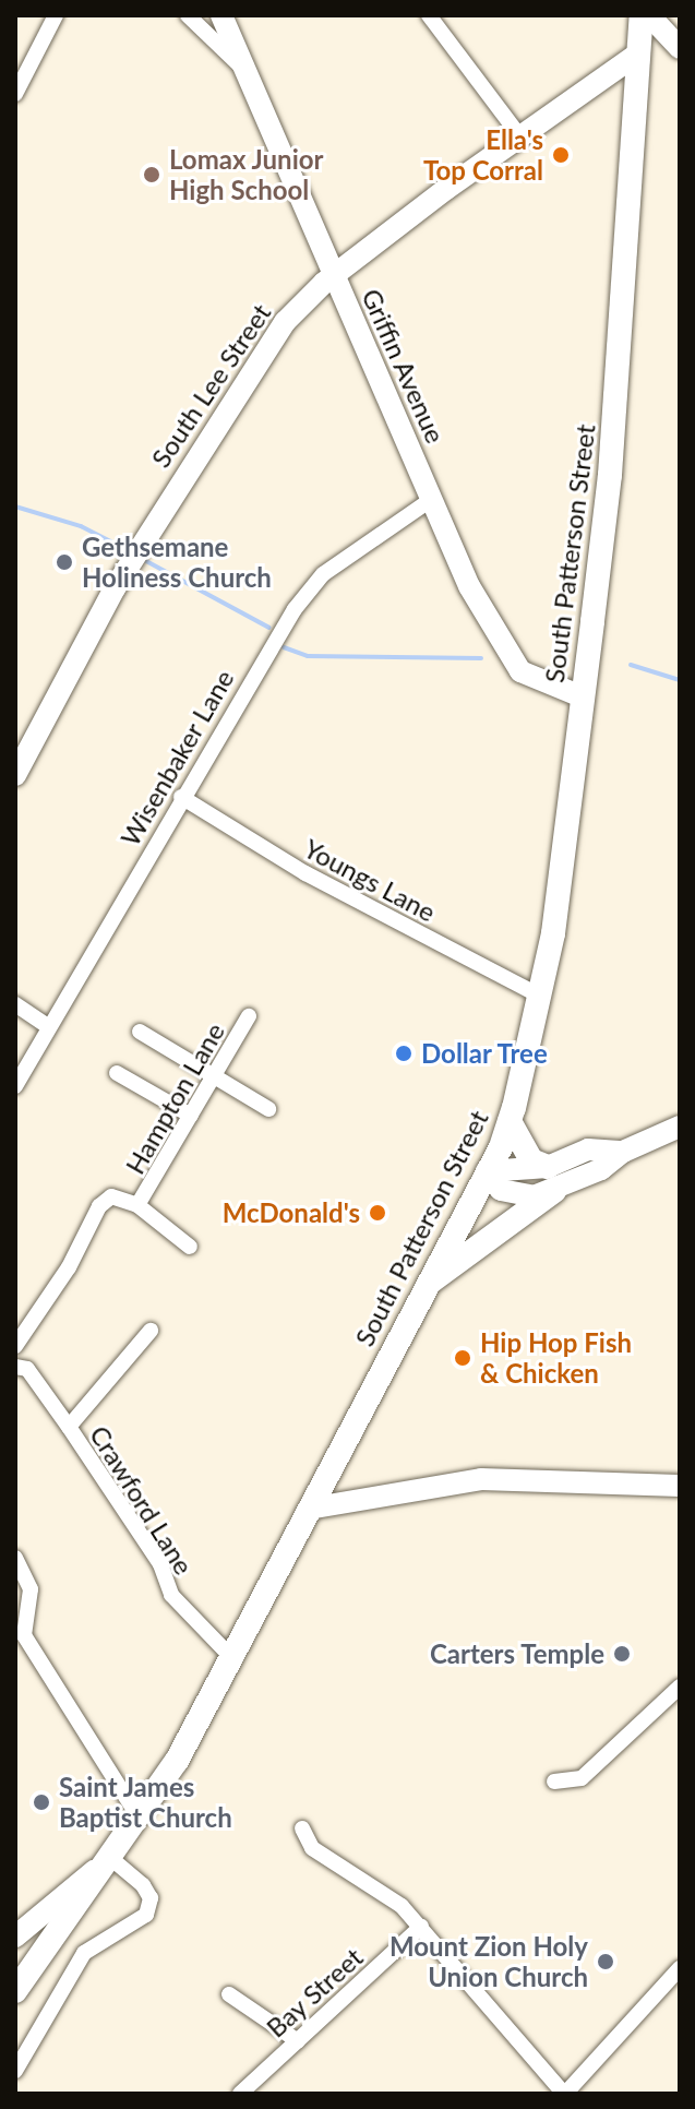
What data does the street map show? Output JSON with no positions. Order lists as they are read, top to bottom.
{
  "streets": {
    "main road": ["South Patterson Street"],
    "street": [
      "Griffin Avenue",
      "South Lee Street",
      "Wisenbaker Lane",
      "Youngs Lane",
      "Hampton Lane",
      "Crawford Lane",
      "Bay Street"
    ]
  },
  "crossings": [
    ["Griffin Avenue", "South Lee Street"],
    ["Griffin Avenue", "South Patterson Street"],
    ["Griffin Avenue", "Wisenbaker Lane"],
    ["South Lee Street", "South Patterson Street"],
    ["South Patterson Street", "Youngs Lane"],
    ["South Patterson Street", "Crawford Lane"],
    ["Wisenbaker Lane", "Youngs Lane"]
  ],
  "places": [
    "Ella's Top Corral",
    "Lomax Junior High School",
    "Gethsemane Holiness Church",
    "Dollar Tree",
    "McDonald's",
    "Hip Hop Fish & Chicken",
    "Carters Temple",
    "Saint James Baptist Church",
    "Mount Zion Holy Union Church"
  ]
}
